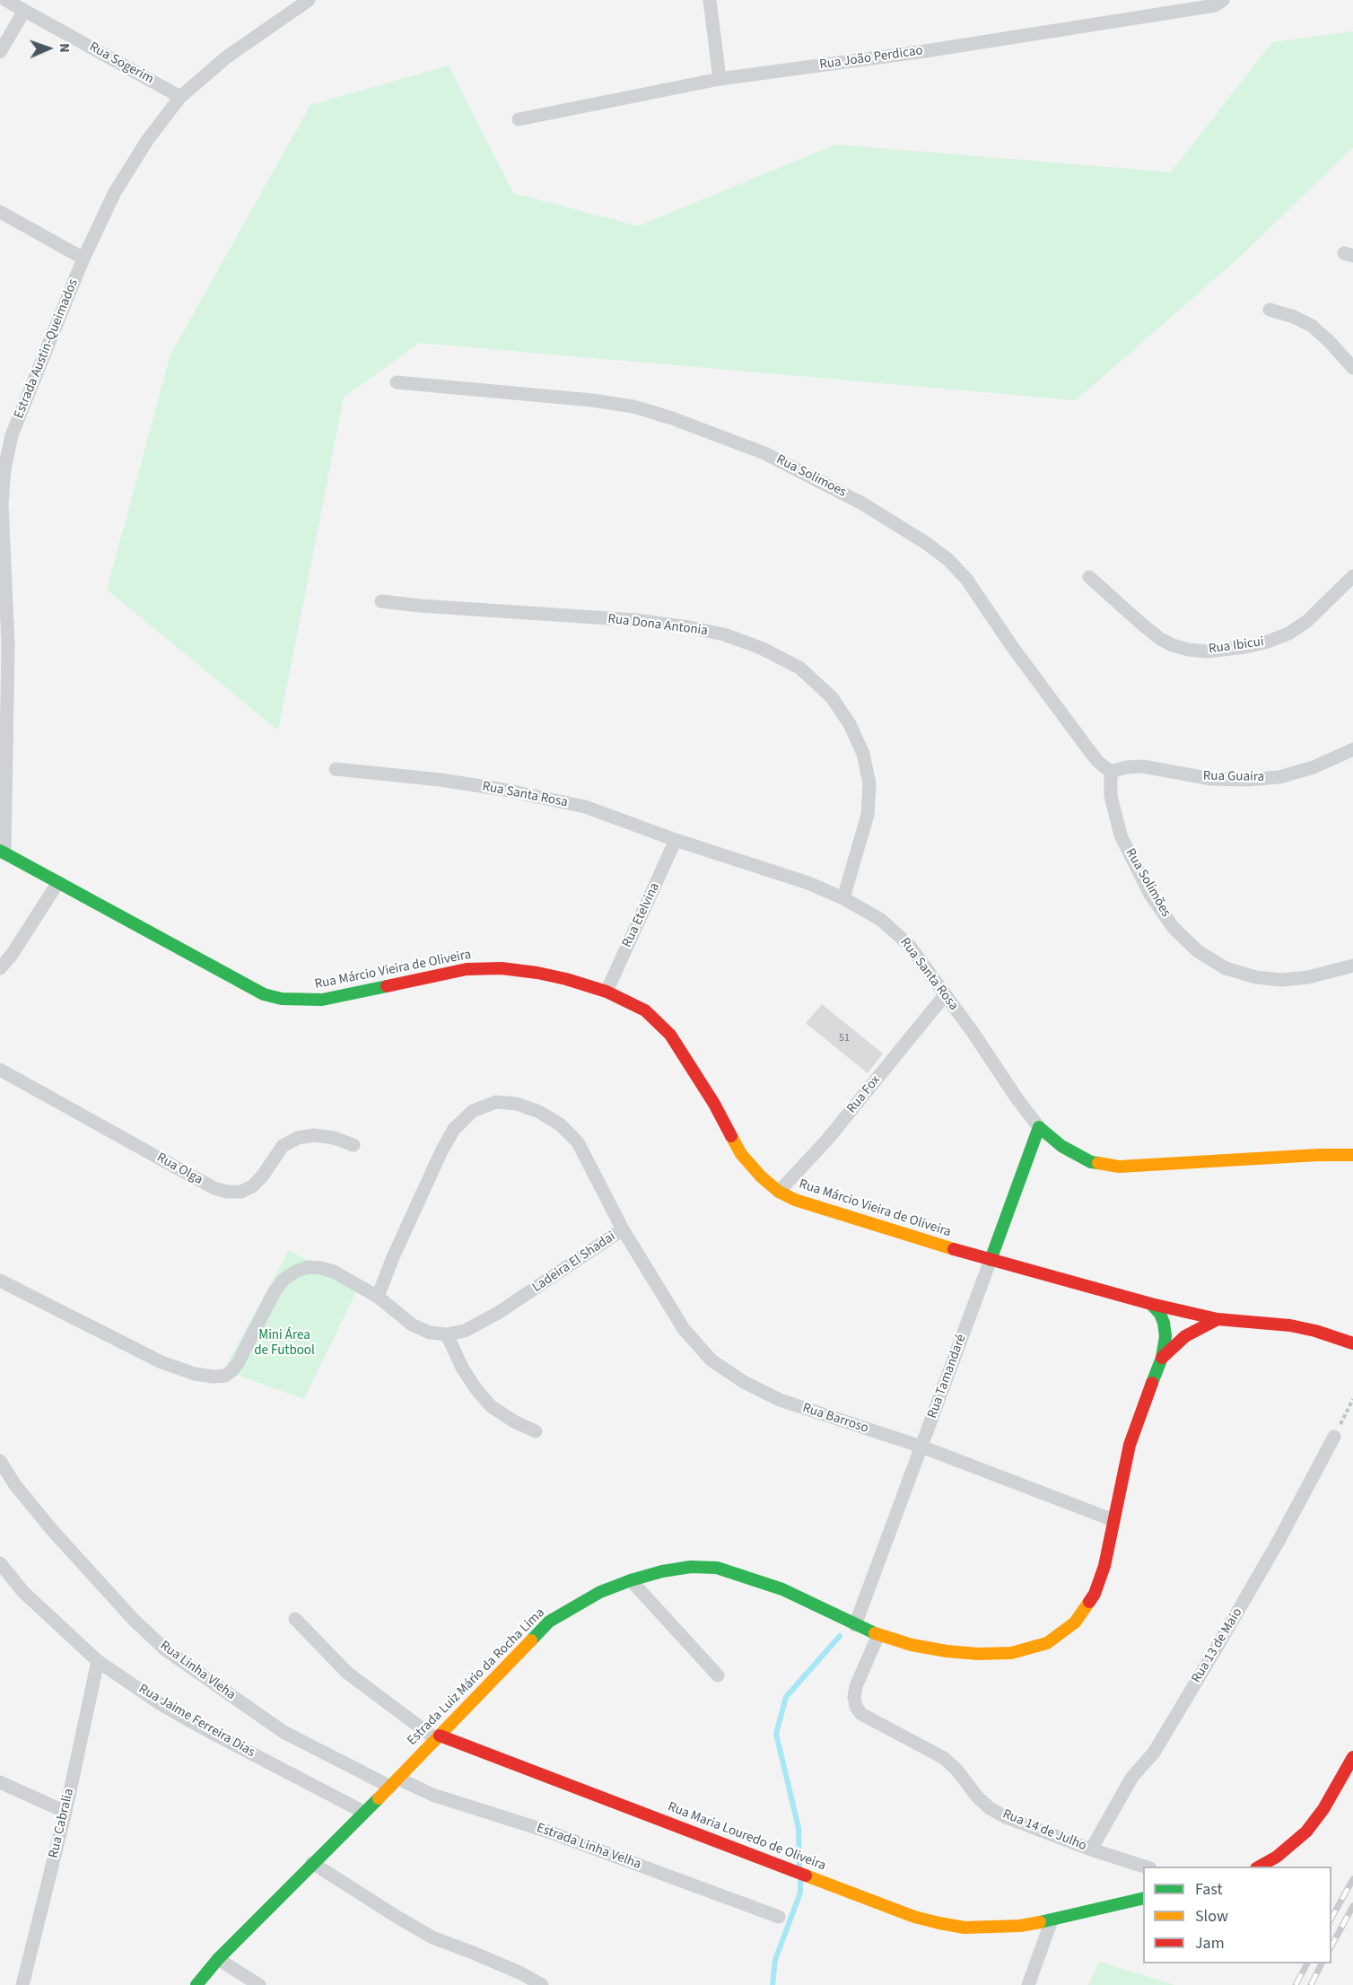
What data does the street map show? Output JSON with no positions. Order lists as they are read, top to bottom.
{
  "streets": {
    "main road": [
      "Rua Santa Rosa",
      "Rua Márcio Vieira de Oliveira",
      "Rua Tamandaré",
      "Estrada Luiz Mário da Rocha Lima",
      "Rua Maria Louredo de Oliveira"
    ],
    "street": [
      "Rua João Perdicao",
      "Rua Sogerim",
      "Estrada Austin-Queimados",
      "Rua Solimoes",
      "Rua Dona Antonia",
      "Rua Ibicui",
      "Rua Guaira",
      "Rua Solimões",
      "Rua Etelvina",
      "Rua Fox",
      "Rua Olga",
      "Ladeira El Shadai",
      "Rua Barroso",
      "Rua 13 de Maio",
      "Rua Linha Vleha",
      "Rua Jaime Ferreira Dias",
      "Rua Cabralia",
      "Rua 14 de Julho",
      "Estrada Linha Velha"
    ]
  },
  "crossings": [
    ["Rua Sogerim", "Estrada Austin-Queimados"],
    ["Estrada Austin-Queimados", "Rua Márcio Vieira de Oliveira"],
    ["Rua Solimoes", "Rua Guaira"],
    ["Rua Solimoes", "Rua Solimões"],
    ["Rua Dona Antonia", "Rua Santa Rosa"],
    ["Rua Guaira", "Rua Solimões"],
    ["Rua Santa Rosa", "Rua Etelvina"],
    ["Rua Santa Rosa", "Rua Fox"],
    ["Rua Santa Rosa", "Rua Tamandaré"],
    ["Rua Etelvina", "Rua Márcio Vieira de Oliveira"],
    ["Rua Márcio Vieira de Oliveira", "Rua Fox"],
    ["Rua Márcio Vieira de Oliveira", "Rua Tamandaré"],
    ["Rua Márcio Vieira de Oliveira", "Estrada Luiz Mário da Rocha Lima"],
    ["Ladeira El Shadai", "Rua Barroso"],
    ["Rua Tamandaré", "Rua Barroso"],
    ["Rua Tamandaré", "Estrada Luiz Mário da Rocha Lima"],
    ["Rua Barroso", "Estrada Luiz Mário da Rocha Lima"],
    ["Rua 13 de Maio", "Rua 14 de Julho"],
    ["Rua Linha Vleha", "Estrada Luiz Mário da Rocha Lima"],
    ["Rua Linha Vleha", "Estrada Linha Velha"],
    ["Estrada Luiz Mário da Rocha Lima", "Rua Jaime Ferreira Dias"],
    ["Estrada Luiz Mário da Rocha Lima", "Rua 14 de Julho"],
    ["Estrada Luiz Mário da Rocha Lima", "Rua Maria Louredo de Oliveira"],
    ["Estrada Luiz Mário da Rocha Lima", "Estrada Linha Velha"],
    ["Rua Jaime Ferreira Dias", "Rua Cabralia"]
  ],
  "parks": ["Mini Área de Futbool"],
  "house_numbers": ["51"],
  "legend": ["Fast", "Slow", "Jam"],
  "north": "right"
}
